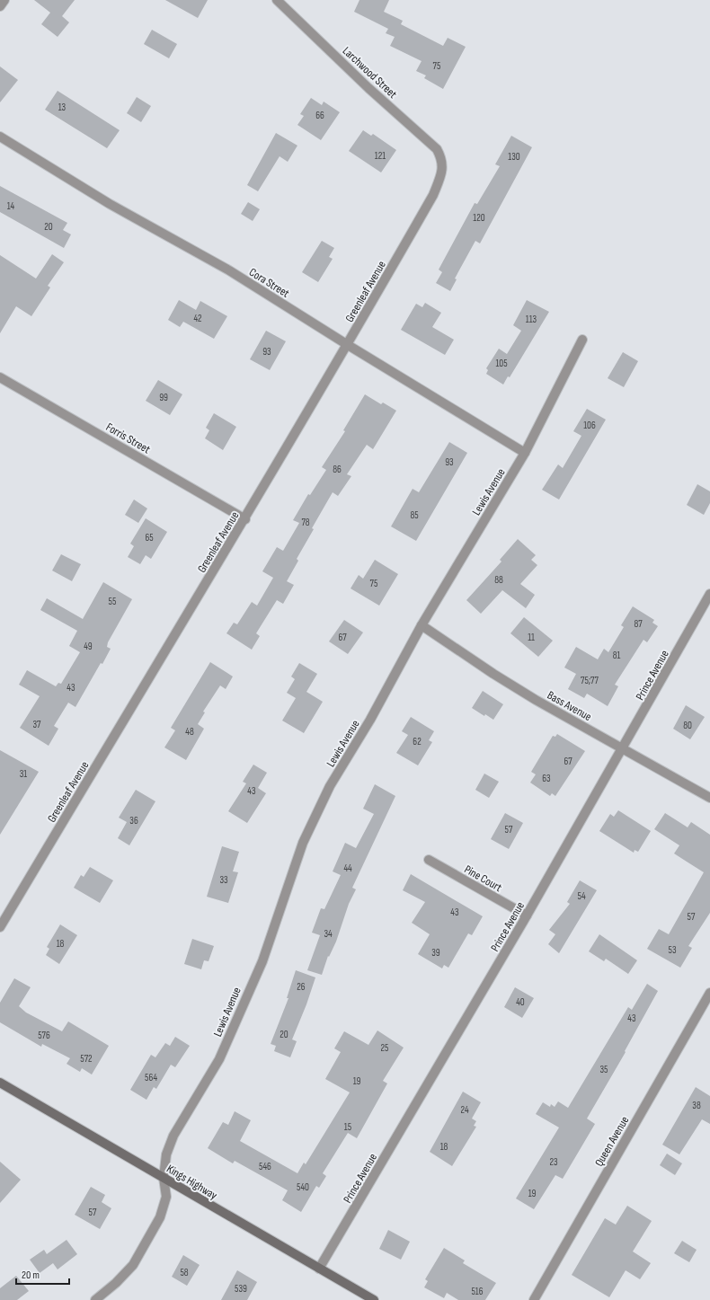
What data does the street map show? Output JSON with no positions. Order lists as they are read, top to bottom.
{
  "streets": {
    "main road": ["Kings Highway"],
    "street": [
      "Larchwood Street",
      "Cora Street",
      "Greenleaf Avenue",
      "Forris Street",
      "Lewis Avenue",
      "Prince Avenue",
      "Bass Avenue",
      "Pine Court",
      "Queen Avenue"
    ]
  },
  "crossings": [
    ["Larchwood Street", "Greenleaf Avenue"],
    ["Cora Street", "Greenleaf Avenue"],
    ["Cora Street", "Lewis Avenue"],
    ["Greenleaf Avenue", "Forris Street"],
    ["Lewis Avenue", "Bass Avenue"],
    ["Lewis Avenue", "Kings Highway"],
    ["Prince Avenue", "Bass Avenue"],
    ["Prince Avenue", "Pine Court"],
    ["Prince Avenue", "Kings Highway"]
  ],
  "house_numbers": [
    "75",
    "13",
    "66",
    "121",
    "130",
    "14",
    "120",
    "20",
    "42",
    "113",
    "93",
    "105",
    "99",
    "106",
    "93",
    "86",
    "85",
    "78",
    "65",
    "88",
    "75",
    "55",
    "87",
    "67",
    "11",
    "49",
    "81",
    "75;77",
    "43",
    "37",
    "80",
    "48",
    "62",
    "67",
    "31",
    "63",
    "43",
    "36",
    "57",
    "44",
    "33",
    "54",
    "43",
    "57",
    "34",
    "18",
    "53",
    "39",
    "26",
    "40",
    "43",
    "20",
    "576",
    "25",
    "572",
    "35",
    "564",
    "19",
    "38",
    "24",
    "15",
    "18",
    "23",
    "546",
    "540",
    "19",
    "57",
    "58",
    "539",
    "516"
  ],
  "scale_bar": "20 m"
}
